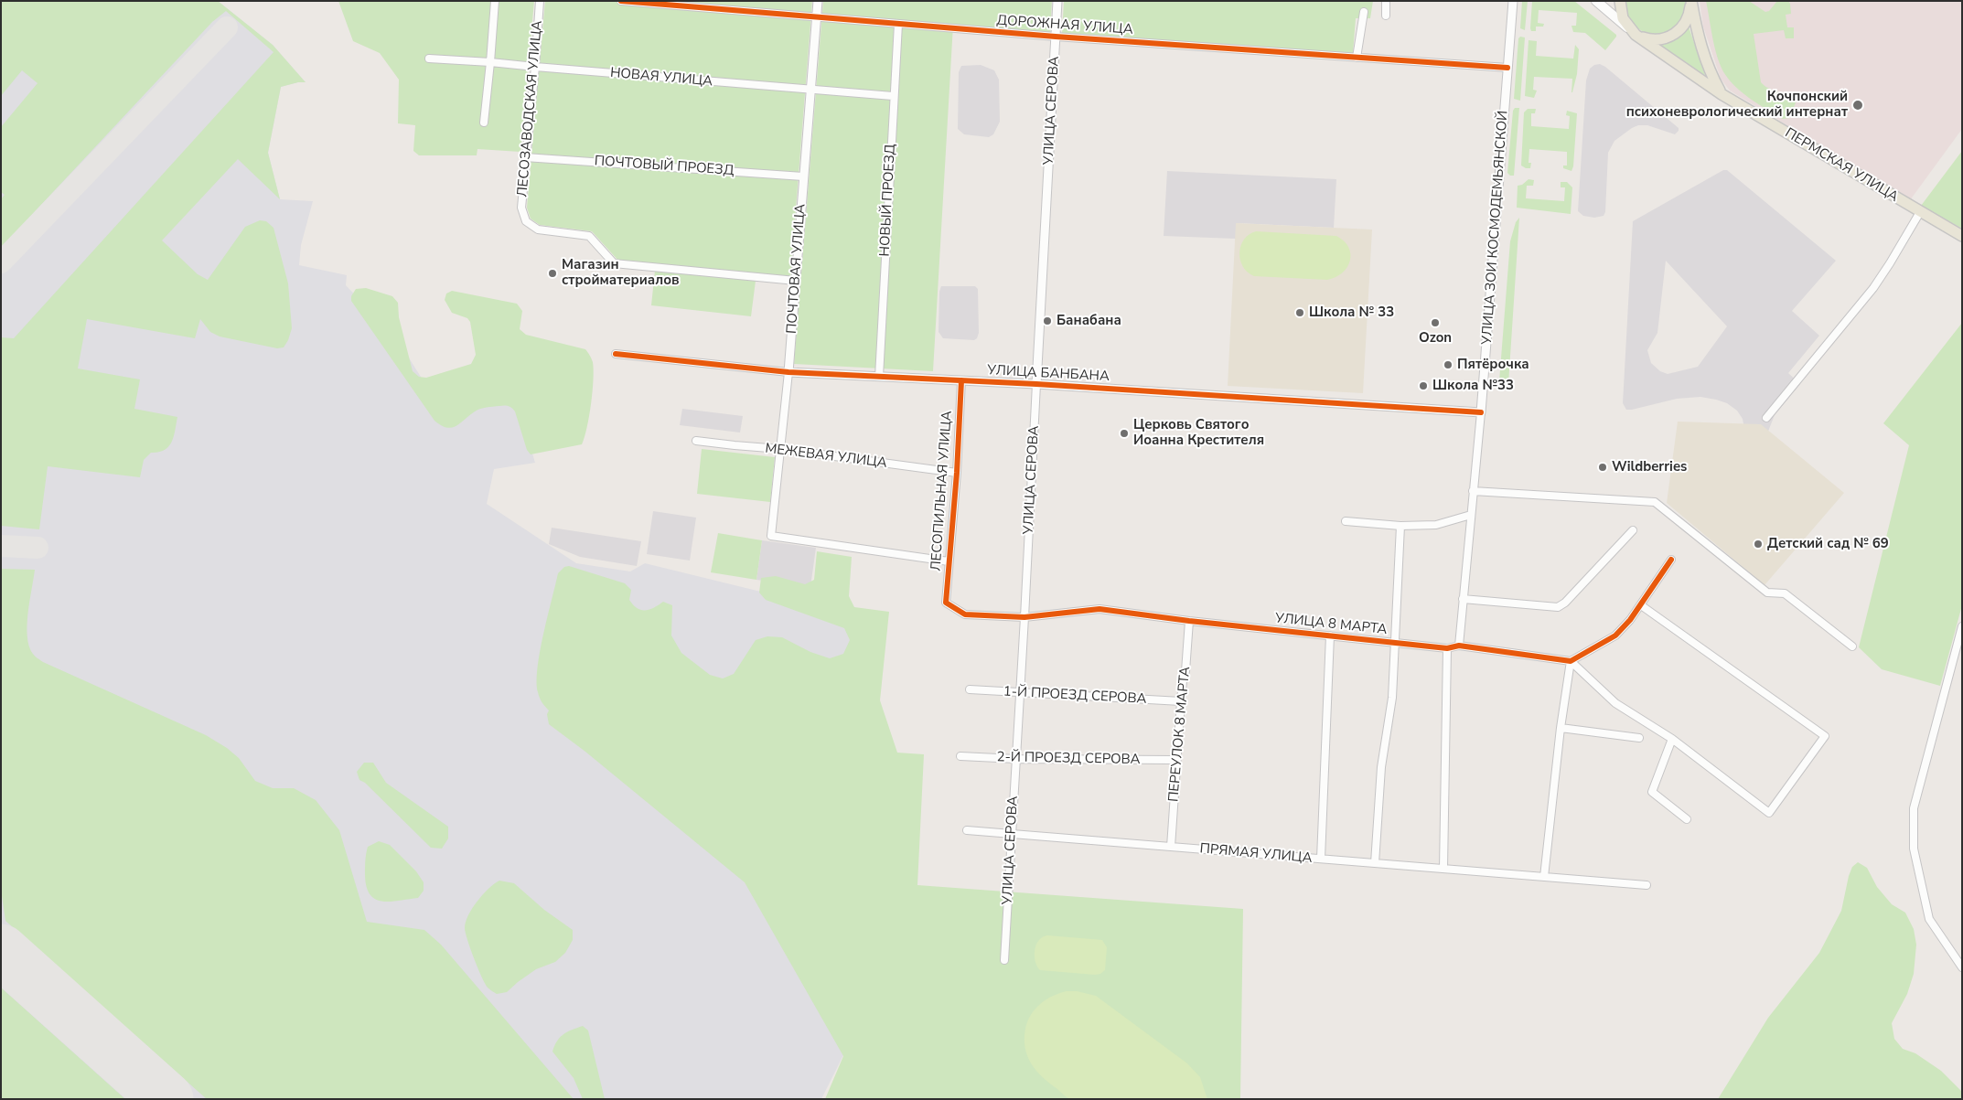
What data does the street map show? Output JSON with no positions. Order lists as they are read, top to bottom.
{
  "streets": {
    "main road": ["ПЕРМСКАЯ УЛИЦА"],
    "street": [
      "ДОРОЖНАЯ УЛИЦА",
      "НОВАЯ УЛИЦА",
      "ЛЕСОЗАВОДСКАЯ УЛИЦА",
      "УЛИЦА СЕРОВА",
      "ПОЧТОВЫЙ ПРОЕЗД",
      "НОВЫЙ ПРОЕЗД",
      "УЛИЦА ЗОИ КОСМОДЕМЬЯНСКОЙ",
      "ПОЧТОВАЯ УЛИЦА",
      "УЛИЦА БАНБАНА",
      "МЕЖЕВАЯ УЛИЦА",
      "ЛЕСОПИЛЬНАЯ УЛИЦА",
      "УЛИЦА 8 МАРТА",
      "1-Й ПРОЕЗД СЕРОВА",
      "ПЕРЕУЛОК 8 МАРТА",
      "2-Й ПРОЕЗД СЕРОВА",
      "ПРЯМАЯ УЛИЦА"
    ]
  },
  "crossings": [
    ["ДОРОЖНАЯ УЛИЦА", "УЛИЦА СЕРОВА"],
    ["ДОРОЖНАЯ УЛИЦА", "НОВЫЙ ПРОЕЗД"],
    ["ДОРОЖНАЯ УЛИЦА", "УЛИЦА ЗОИ КОСМОДЕМЬЯНСКОЙ"],
    ["ДОРОЖНАЯ УЛИЦА", "ПОЧТОВАЯ УЛИЦА"],
    ["НОВАЯ УЛИЦА", "ЛЕСОЗАВОДСКАЯ УЛИЦА"],
    ["НОВАЯ УЛИЦА", "НОВЫЙ ПРОЕЗД"],
    ["НОВАЯ УЛИЦА", "ПОЧТОВАЯ УЛИЦА"],
    ["ЛЕСОЗАВОДСКАЯ УЛИЦА", "ПОЧТОВЫЙ ПРОЕЗД"],
    ["ЛЕСОЗАВОДСКАЯ УЛИЦА", "ПОЧТОВАЯ УЛИЦА"],
    ["УЛИЦА СЕРОВА", "УЛИЦА БАНБАНА"],
    ["УЛИЦА СЕРОВА", "УЛИЦА 8 МАРТА"],
    ["УЛИЦА СЕРОВА", "1-Й ПРОЕЗД СЕРОВА"],
    ["УЛИЦА СЕРОВА", "2-Й ПРОЕЗД СЕРОВА"],
    ["УЛИЦА СЕРОВА", "ПРЯМАЯ УЛИЦА"],
    ["ПОЧТОВЫЙ ПРОЕЗД", "ПОЧТОВАЯ УЛИЦА"],
    ["НОВЫЙ ПРОЕЗД", "УЛИЦА БАНБАНА"],
    ["УЛИЦА ЗОИ КОСМОДЕМЬЯНСКОЙ", "УЛИЦА БАНБАНА"],
    ["УЛИЦА ЗОИ КОСМОДЕМЬЯНСКОЙ", "УЛИЦА 8 МАРТА"],
    ["ПОЧТОВАЯ УЛИЦА", "УЛИЦА БАНБАНА"],
    ["ПОЧТОВАЯ УЛИЦА", "МЕЖЕВАЯ УЛИЦА"],
    ["ПОЧТОВАЯ УЛИЦА", "ЛЕСОПИЛЬНАЯ УЛИЦА"],
    ["УЛИЦА БАНБАНА", "ЛЕСОПИЛЬНАЯ УЛИЦА"],
    ["МЕЖЕВАЯ УЛИЦА", "ЛЕСОПИЛЬНАЯ УЛИЦА"],
    ["ЛЕСОПИЛЬНАЯ УЛИЦА", "УЛИЦА 8 МАРТА"],
    ["УЛИЦА 8 МАРТА", "ПЕРЕУЛОК 8 МАРТА"],
    ["1-Й ПРОЕЗД СЕРОВА", "ПЕРЕУЛОК 8 МАРТА"],
    ["ПЕРЕУЛОК 8 МАРТА", "2-Й ПРОЕЗД СЕРОВА"],
    ["ПЕРЕУЛОК 8 МАРТА", "ПРЯМАЯ УЛИЦА"]
  ],
  "places": [
    "Кочпонский психоневрологический интернат",
    "Магазин стройматериалов",
    "Школа № 33",
    "Банабана",
    "Ozon",
    "Пятёрочка",
    "Школа №33",
    "Церковь Святого Иоанна Крестителя",
    "Wildberries",
    "Детский сад № 69"
  ]
}
